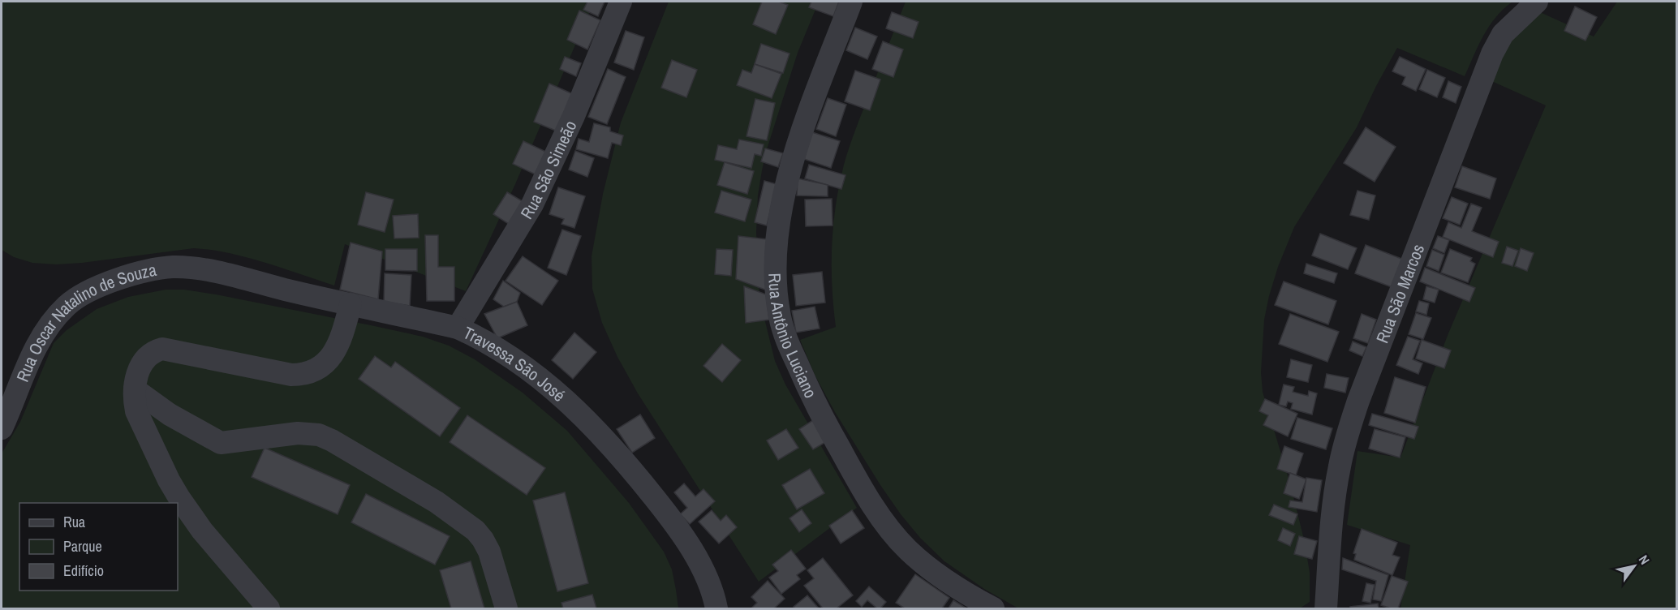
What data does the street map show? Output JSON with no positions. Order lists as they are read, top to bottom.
{
  "streets": {
    "street": [
      "Rua São Simeão",
      "Rua São Marcos",
      "Rua Oscar Natalino de Souza",
      "Rua Antônio Luciano",
      "Travessa São José"
    ]
  },
  "crossings": [
    ["Rua São Simeão", "Travessa São José"],
    ["Rua Oscar Natalino de Souza", "Travessa São José"]
  ],
  "legend": ["Rua", "Parque", "Edifício"],
  "north": "top right"
}
